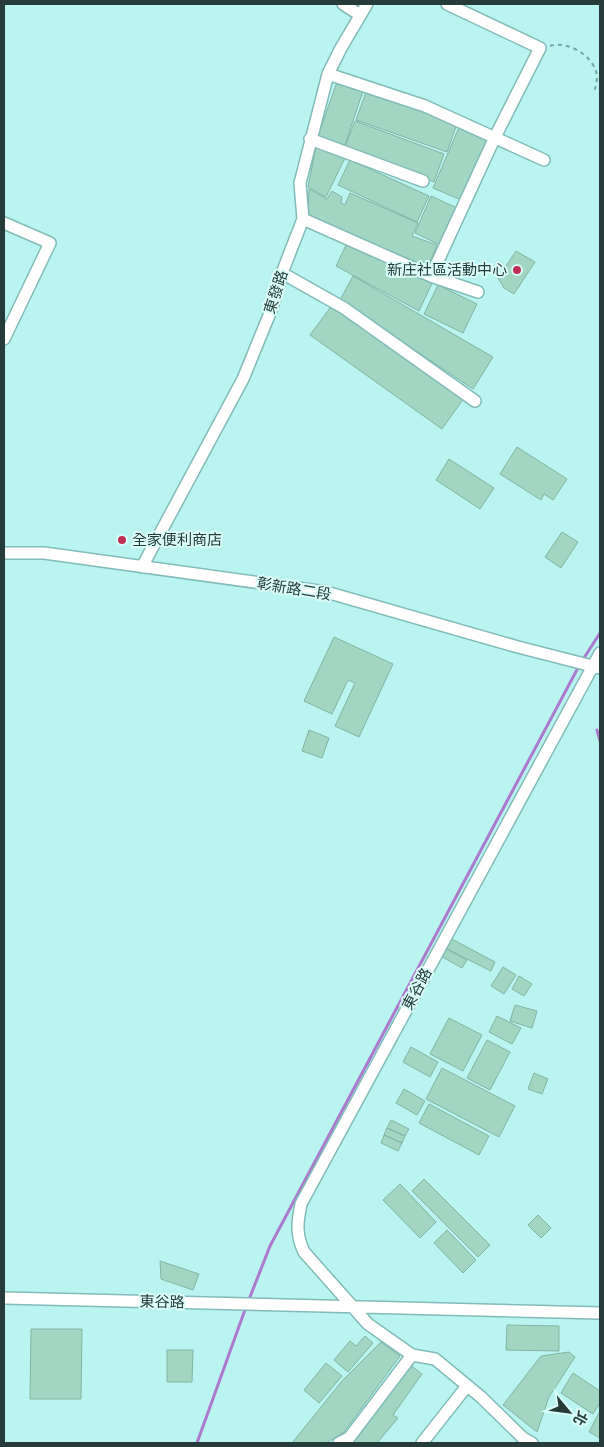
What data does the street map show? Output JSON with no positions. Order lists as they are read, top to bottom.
{
  "streets": {
    "street": ["東發路", "彰新路二段", "東谷路"]
  },
  "crossings": [
    ["東發路", "彰新路二段"],
    ["彰新路二段", "東谷路"]
  ],
  "places": ["新庄社區活動中心", "全家便利商店"],
  "north": "bottom right"
}
